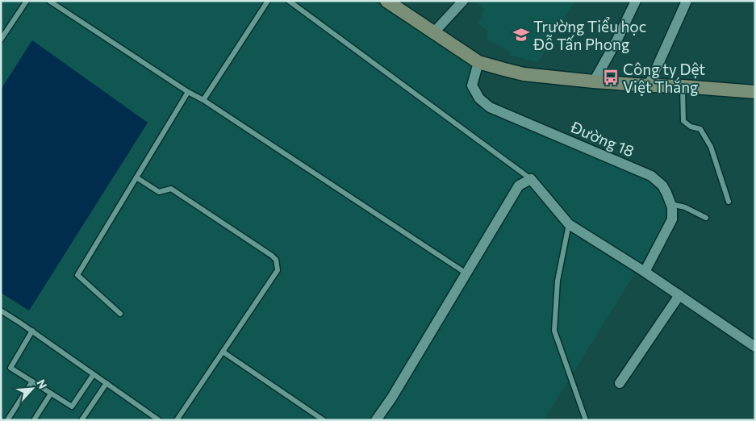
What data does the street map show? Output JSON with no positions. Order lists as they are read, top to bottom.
{
  "streets": {
    "street": ["Đường 18"]
  },
  "places": {
    "school or university": ["Trường Tiểu học Đỗ Tấn Phong"],
    "bus stop": ["Công ty Dệt Việt Thắng"]
  },
  "north": "top right"
}
